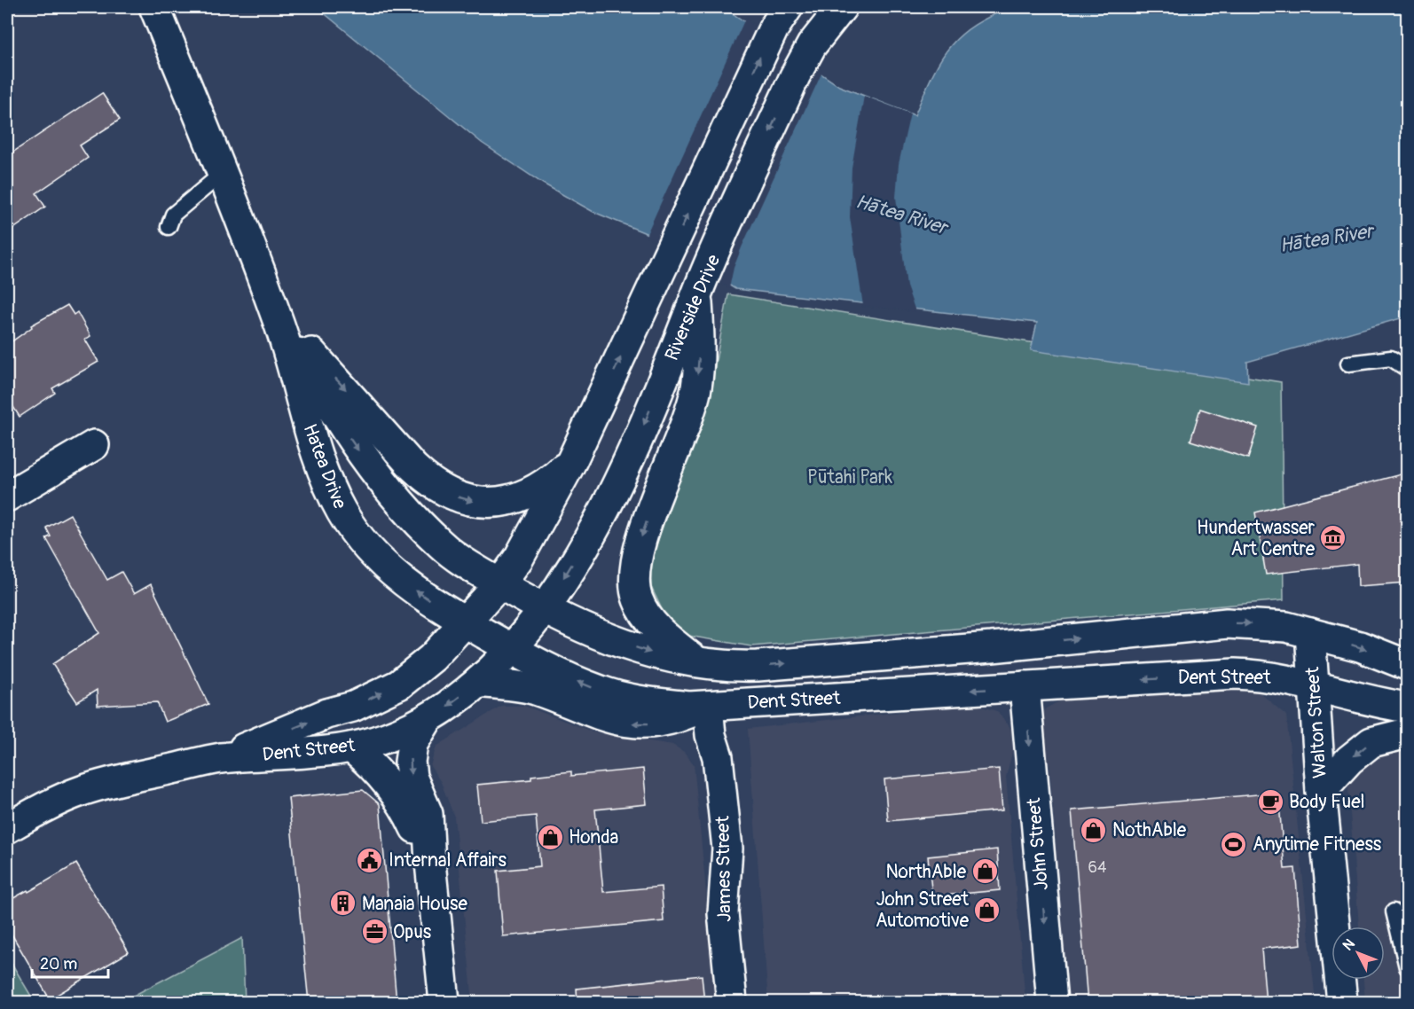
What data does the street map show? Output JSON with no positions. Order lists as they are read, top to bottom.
{
  "streets": {
    "main road": [
      "Riverside Drive",
      "Hatea Drive",
      "Dent Street",
      "Walton Street",
      "John Street",
      "James Street"
    ]
  },
  "crossings": [
    ["Riverside Drive", "Hatea Drive"],
    ["Riverside Drive", "Dent Street"],
    ["Hatea Drive", "Dent Street"],
    ["Dent Street", "Walton Street"],
    ["Dent Street", "John Street"],
    ["Dent Street", "James Street"]
  ],
  "one_way": ["John Street"],
  "water": ["Hātea River"],
  "parks": ["Pūtahi Park"],
  "places": {
    "museum": ["Hundertwasser Art Centre"],
    "cafe": ["Body Fuel"],
    "shop": [
      "NothAble",
      "Honda",
      "NorthAble",
      "John Street Automotive"
    ],
    "sports": ["Anytime Fitness"],
    "public building": ["Internal Affairs"],
    "building": ["Manaia House"],
    "office": ["Opus"]
  },
  "house_numbers": ["64"],
  "scale_bar": "20 m",
  "north": "top left"
}
